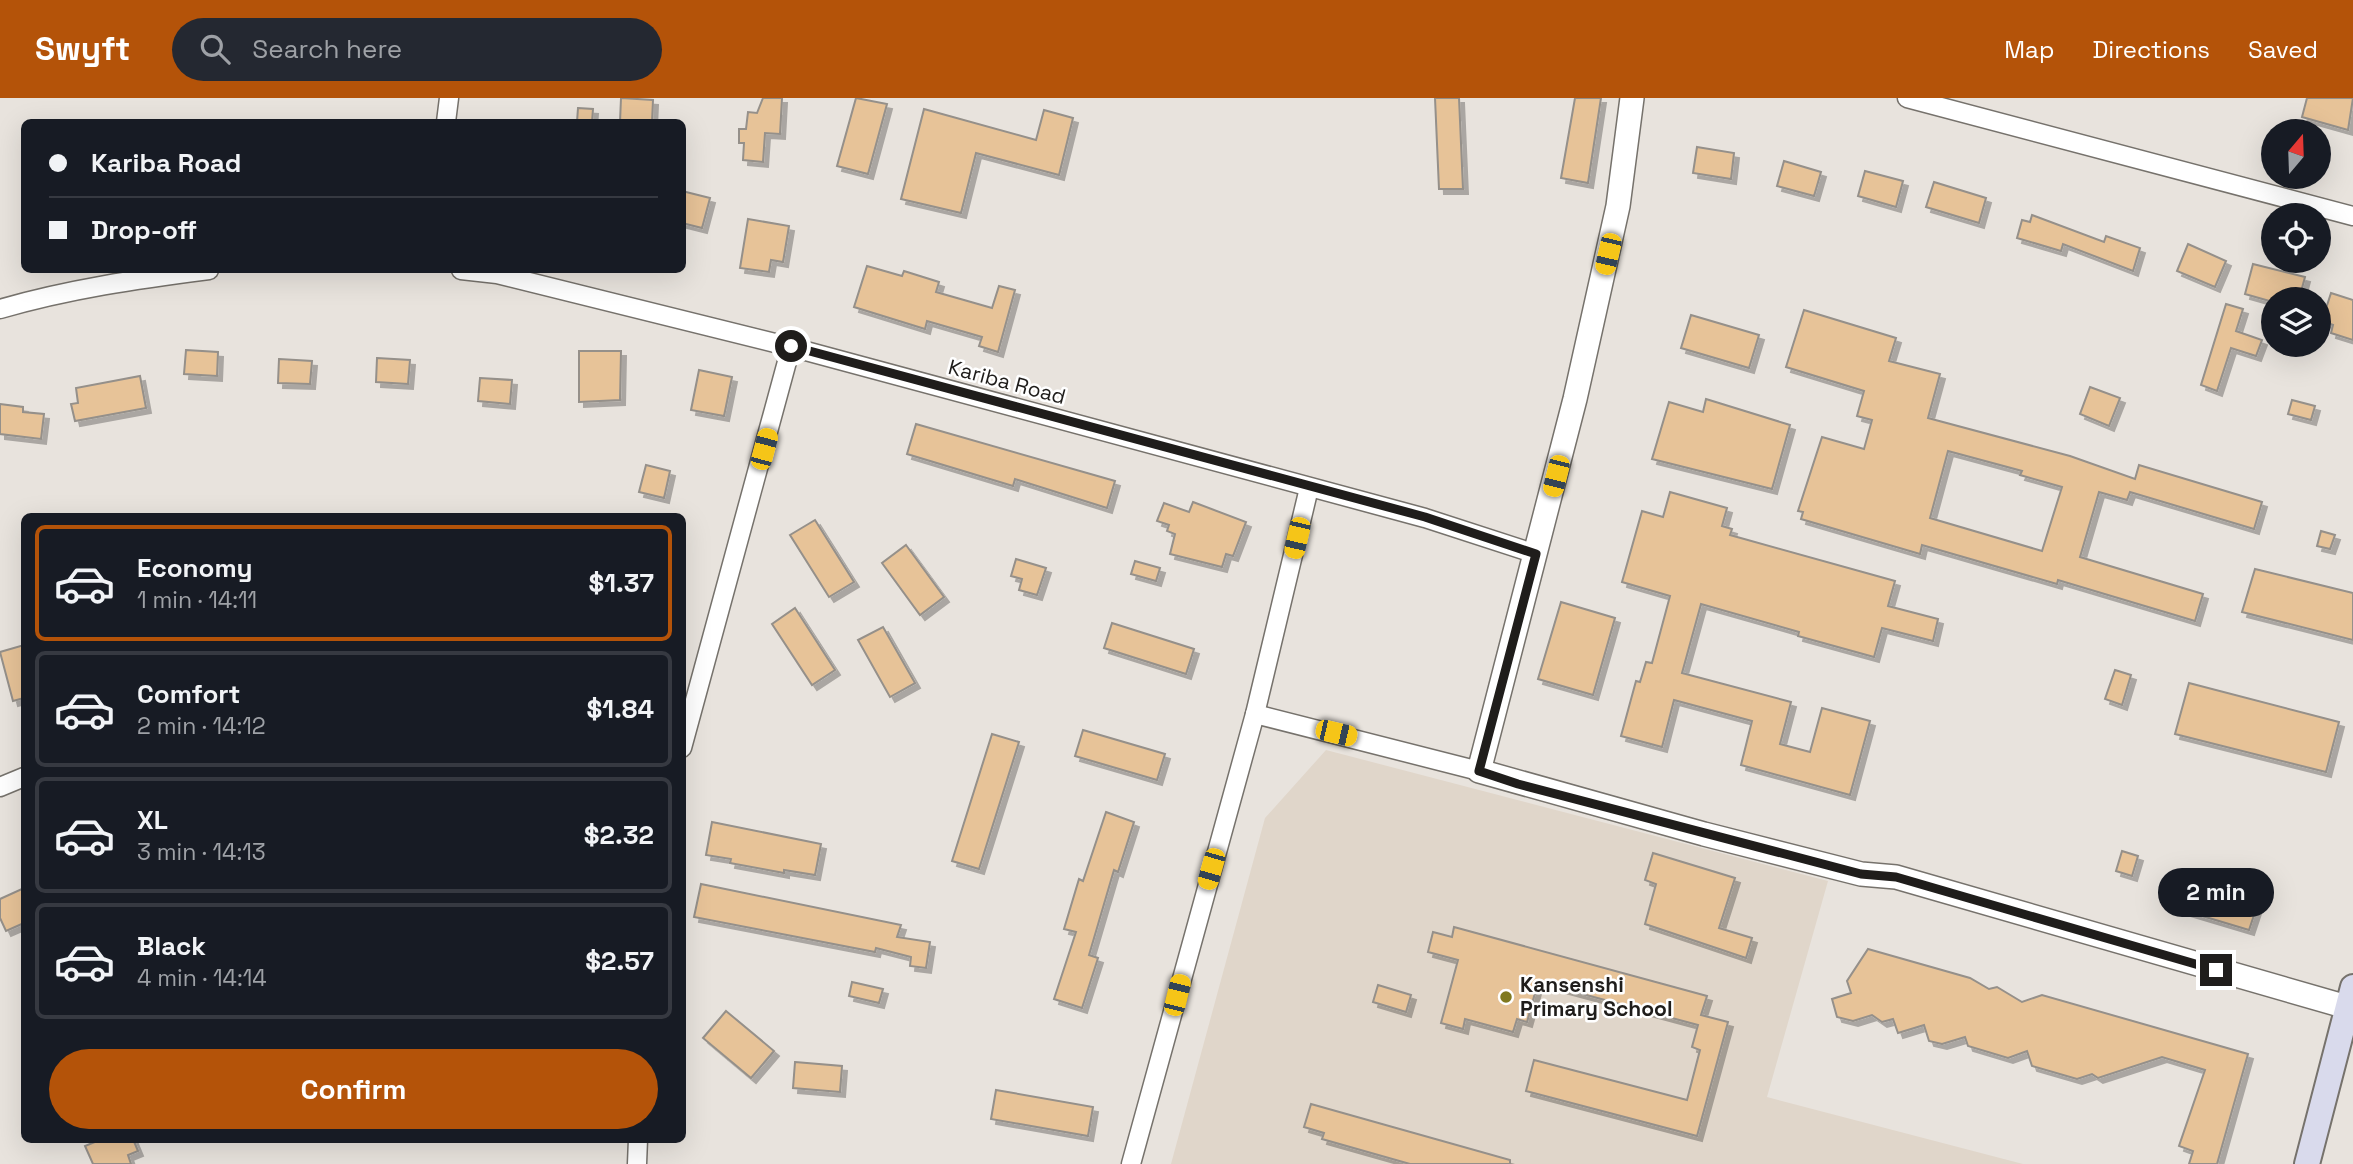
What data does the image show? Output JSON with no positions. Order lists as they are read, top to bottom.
{
  "streets": {
    "street": ["Kariba Road"]
  },
  "places": ["Kansenshi Primary School"],
  "north": "top",
  "page": {
    "header": "Swyft",
    "search": "Search here",
    "nav": ["Map", "Directions", "Saved"],
    "banner": ["Kariba Road", "Drop-off"],
    "list": [
      {
        "name": "Economy",
        "note": "1 min · 14:11",
        "value": "$1.37"
      },
      {
        "name": "Comfort",
        "note": "2 min · 14:12",
        "value": "$1.84"
      },
      {
        "name": "XL",
        "note": "3 min · 14:13",
        "value": "$2.32"
      },
      {
        "name": "Black",
        "note": "4 min · 14:14",
        "value": "$2.57"
      }
    ],
    "bubble": "2 min",
    "buttons": "Confirm"
  }
}
